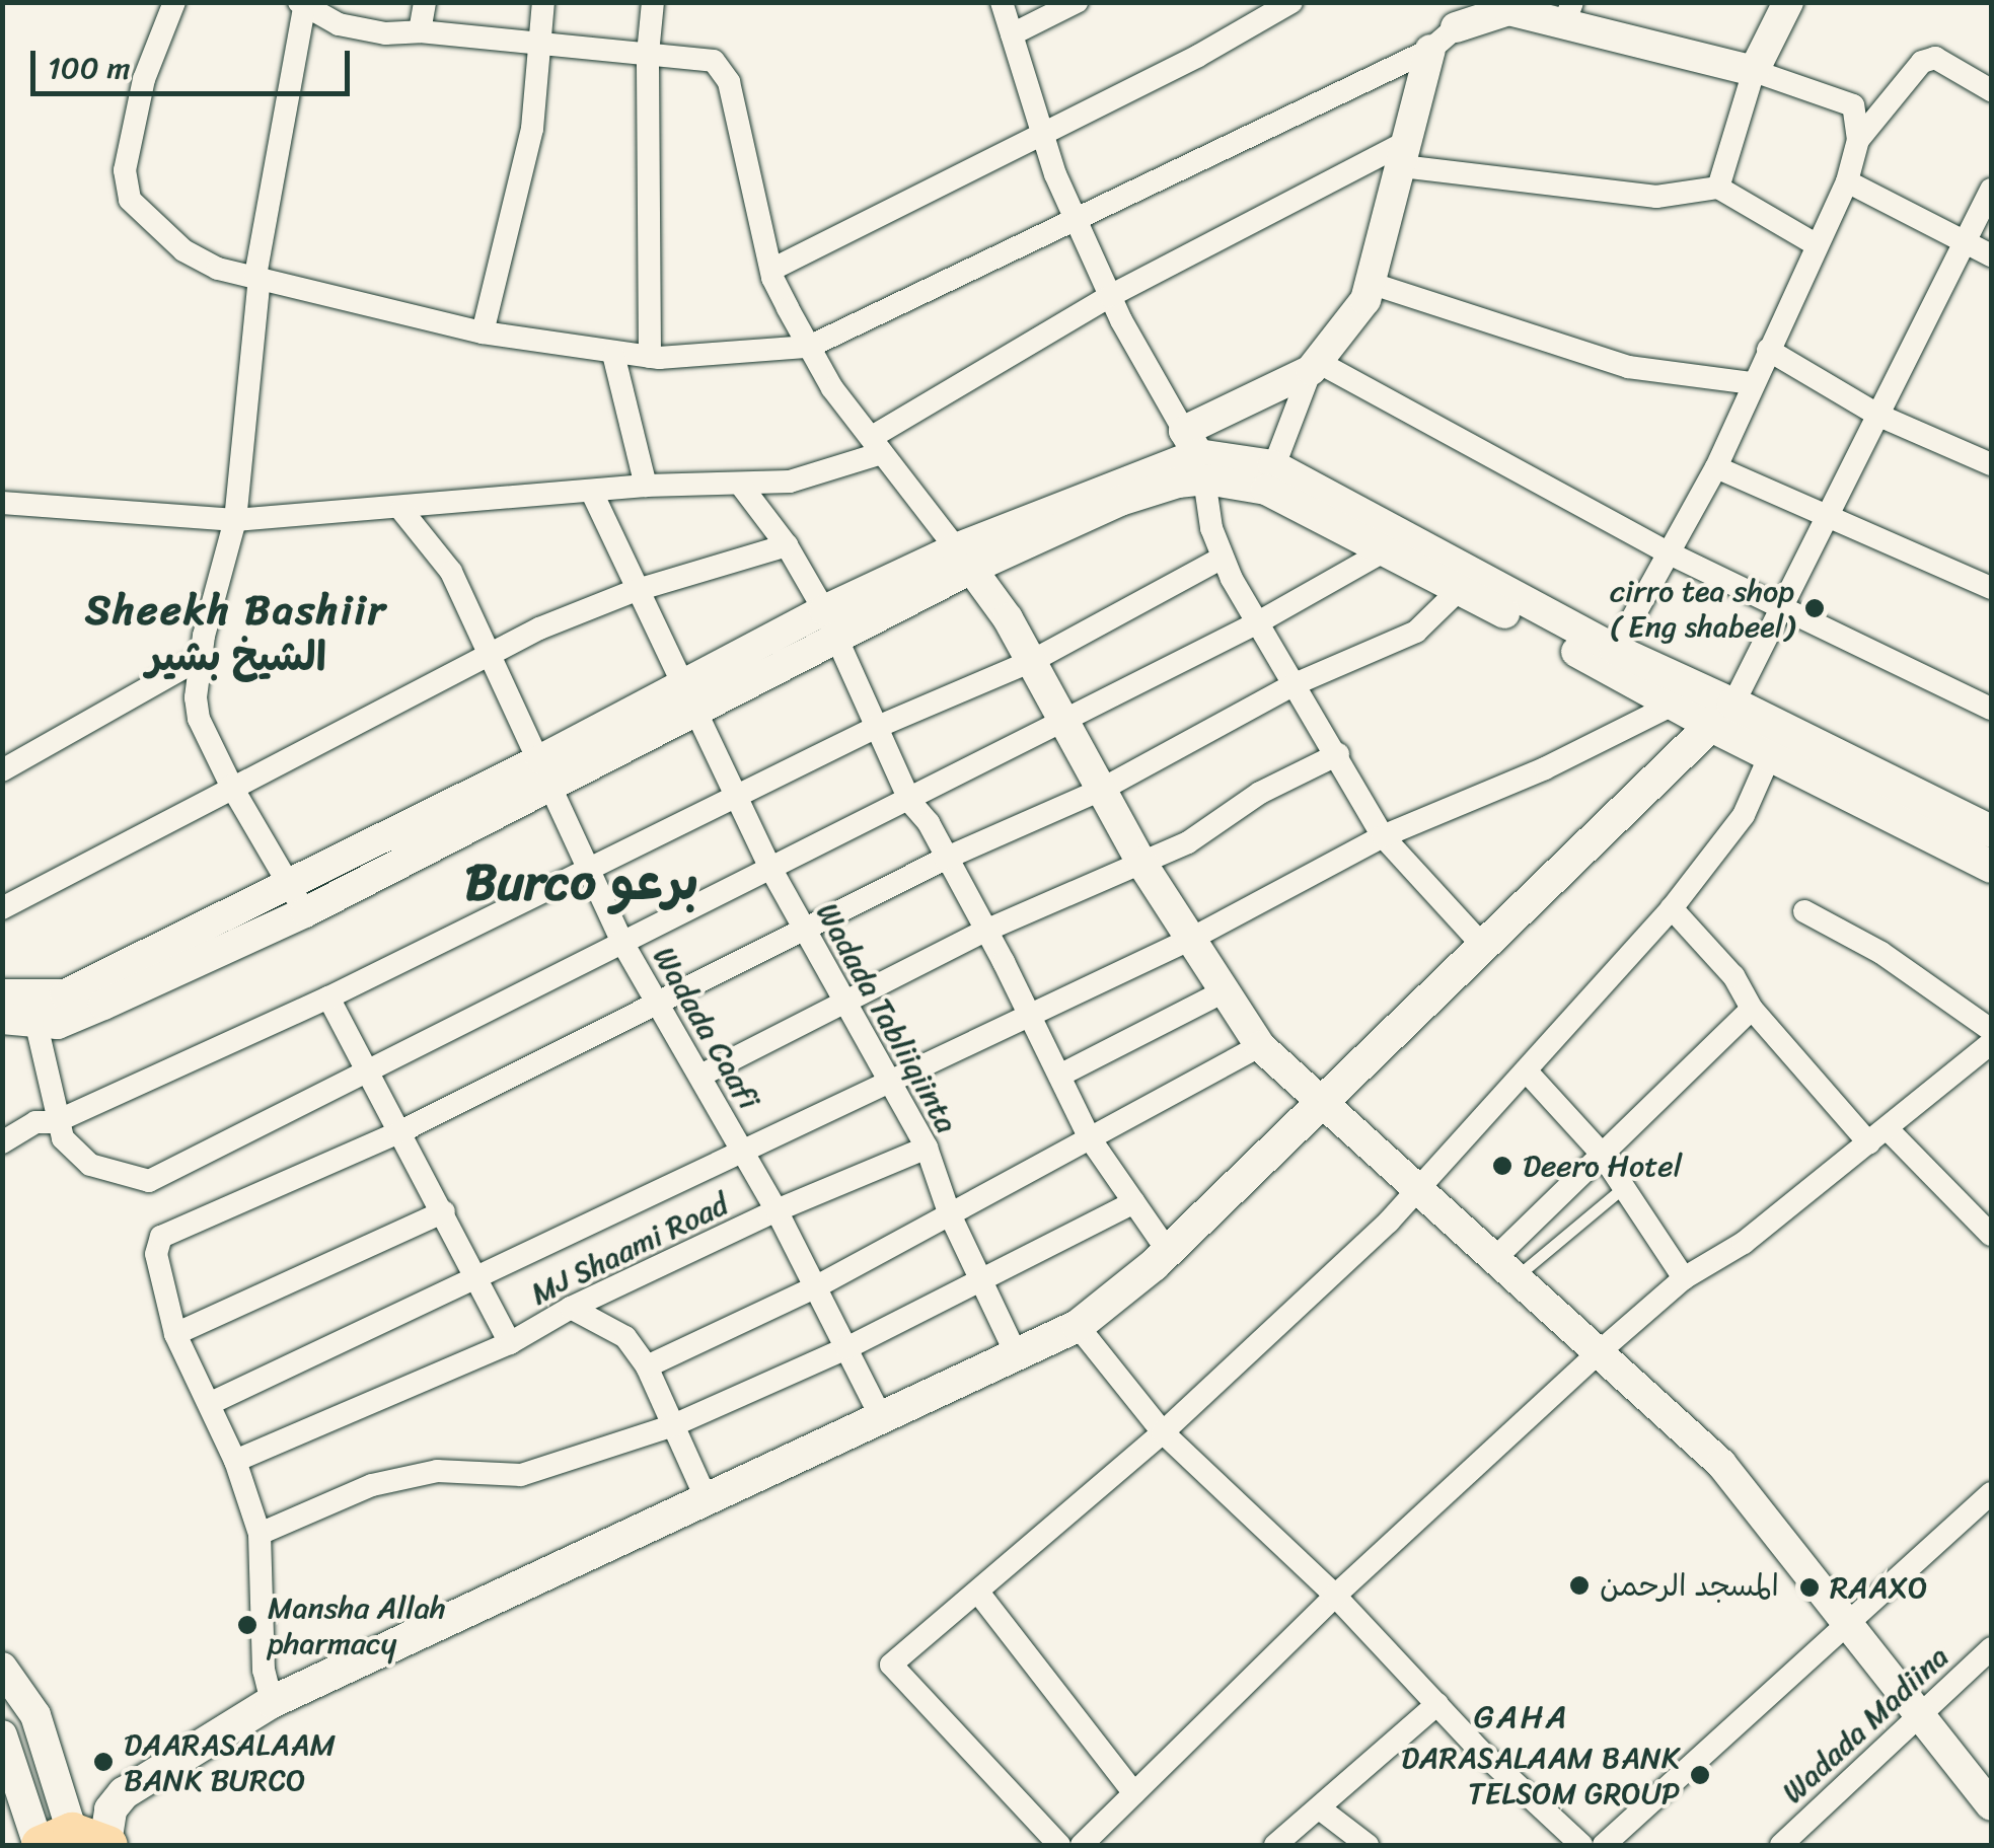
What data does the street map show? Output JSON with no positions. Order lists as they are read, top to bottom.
{
  "streets": {
    "street": [
      "Wadada Tabliiqiinta",
      "Wadada Caafi",
      "MJ Shaami Road",
      "Wadada Madiina"
    ]
  },
  "crossings": [
    ["Wadada Tabliiqiinta", "MJ Shaami Road"],
    ["Wadada Caafi", "MJ Shaami Road"]
  ],
  "districts": ["Sheekh Bashiir الشيخ بشير", "Burco برعو", "GAHA"],
  "places": [
    "cirro tea shop ( Eng shabeel)",
    "Deero Hotel",
    "المسجد الرحمن",
    "RAAXO",
    "Mansha Allah pharmacy",
    "DAARASALAAM BANK BURCO",
    "DARASALAAM BANK TELSOM GROUP"
  ],
  "scale_bar": "100 m"
}
